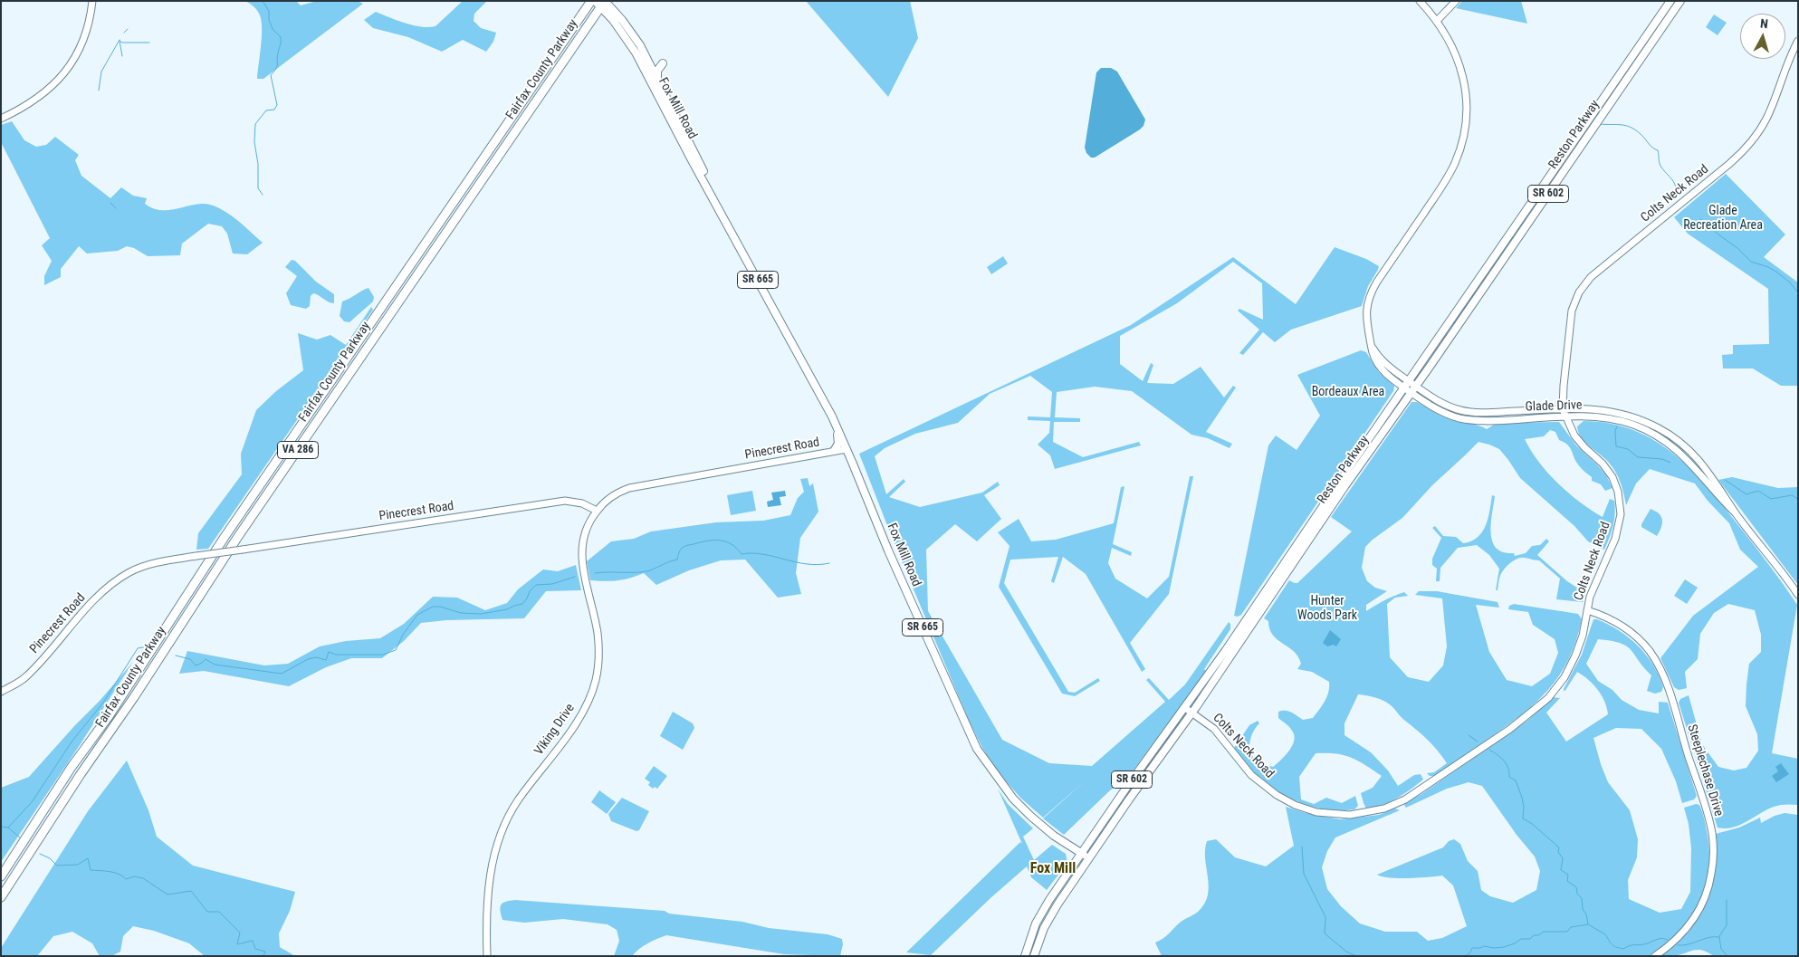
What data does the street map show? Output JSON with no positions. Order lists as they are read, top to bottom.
{
  "streets": {
    "highway": ["Fairfax County Parkway", "VA 286"],
    "main road": [
      "Fox Mill Road",
      "Reston Parkway",
      "SR 602",
      "SR 665"
    ],
    "street": [
      "Colts Neck Road",
      "Glade Drive",
      "Pinecrest Road",
      "Viking Drive",
      "Steeplechase Drive"
    ]
  },
  "crossings": [
    ["Fairfax County Parkway", "Fox Mill Road"],
    ["Fox Mill Road", "Reston Parkway"],
    ["Fox Mill Road", "Pinecrest Road"],
    ["Reston Parkway", "Colts Neck Road"],
    ["Reston Parkway", "Glade Drive"],
    ["Colts Neck Road", "Glade Drive"],
    ["Colts Neck Road", "Steeplechase Drive"],
    ["Pinecrest Road", "Viking Drive"]
  ],
  "districts": ["Fox Mill"],
  "parks": ["Glade Recreation Area", "Bordeaux Area", "Hunter Woods Park"],
  "north": "top"
}
